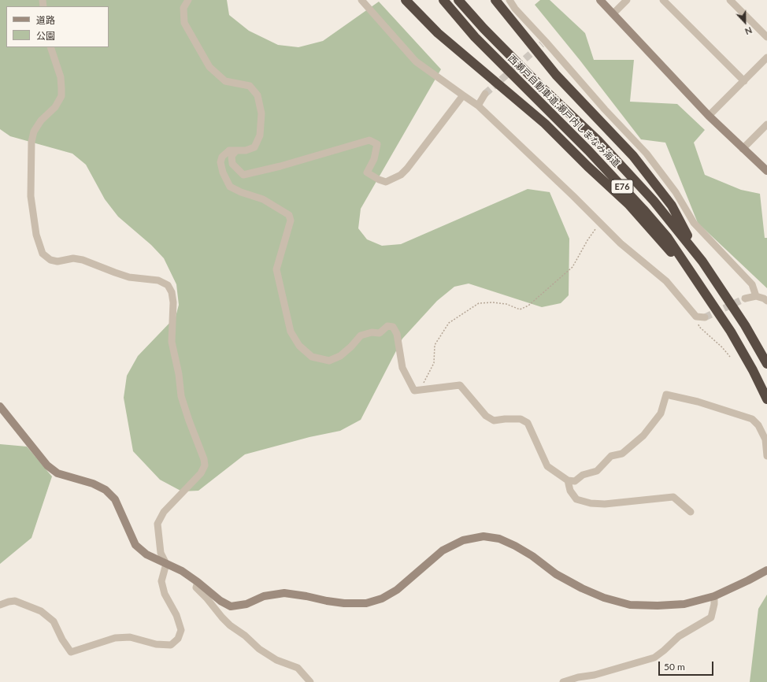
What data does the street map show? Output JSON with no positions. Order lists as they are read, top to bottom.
{
  "streets": {
    "highway": ["西瀬戸自動車道;瀬戸内しまなみ海道", "E76"]
  },
  "legend": ["道路", "公園"],
  "scale_bar": "50 m",
  "north": "bottom"
}
